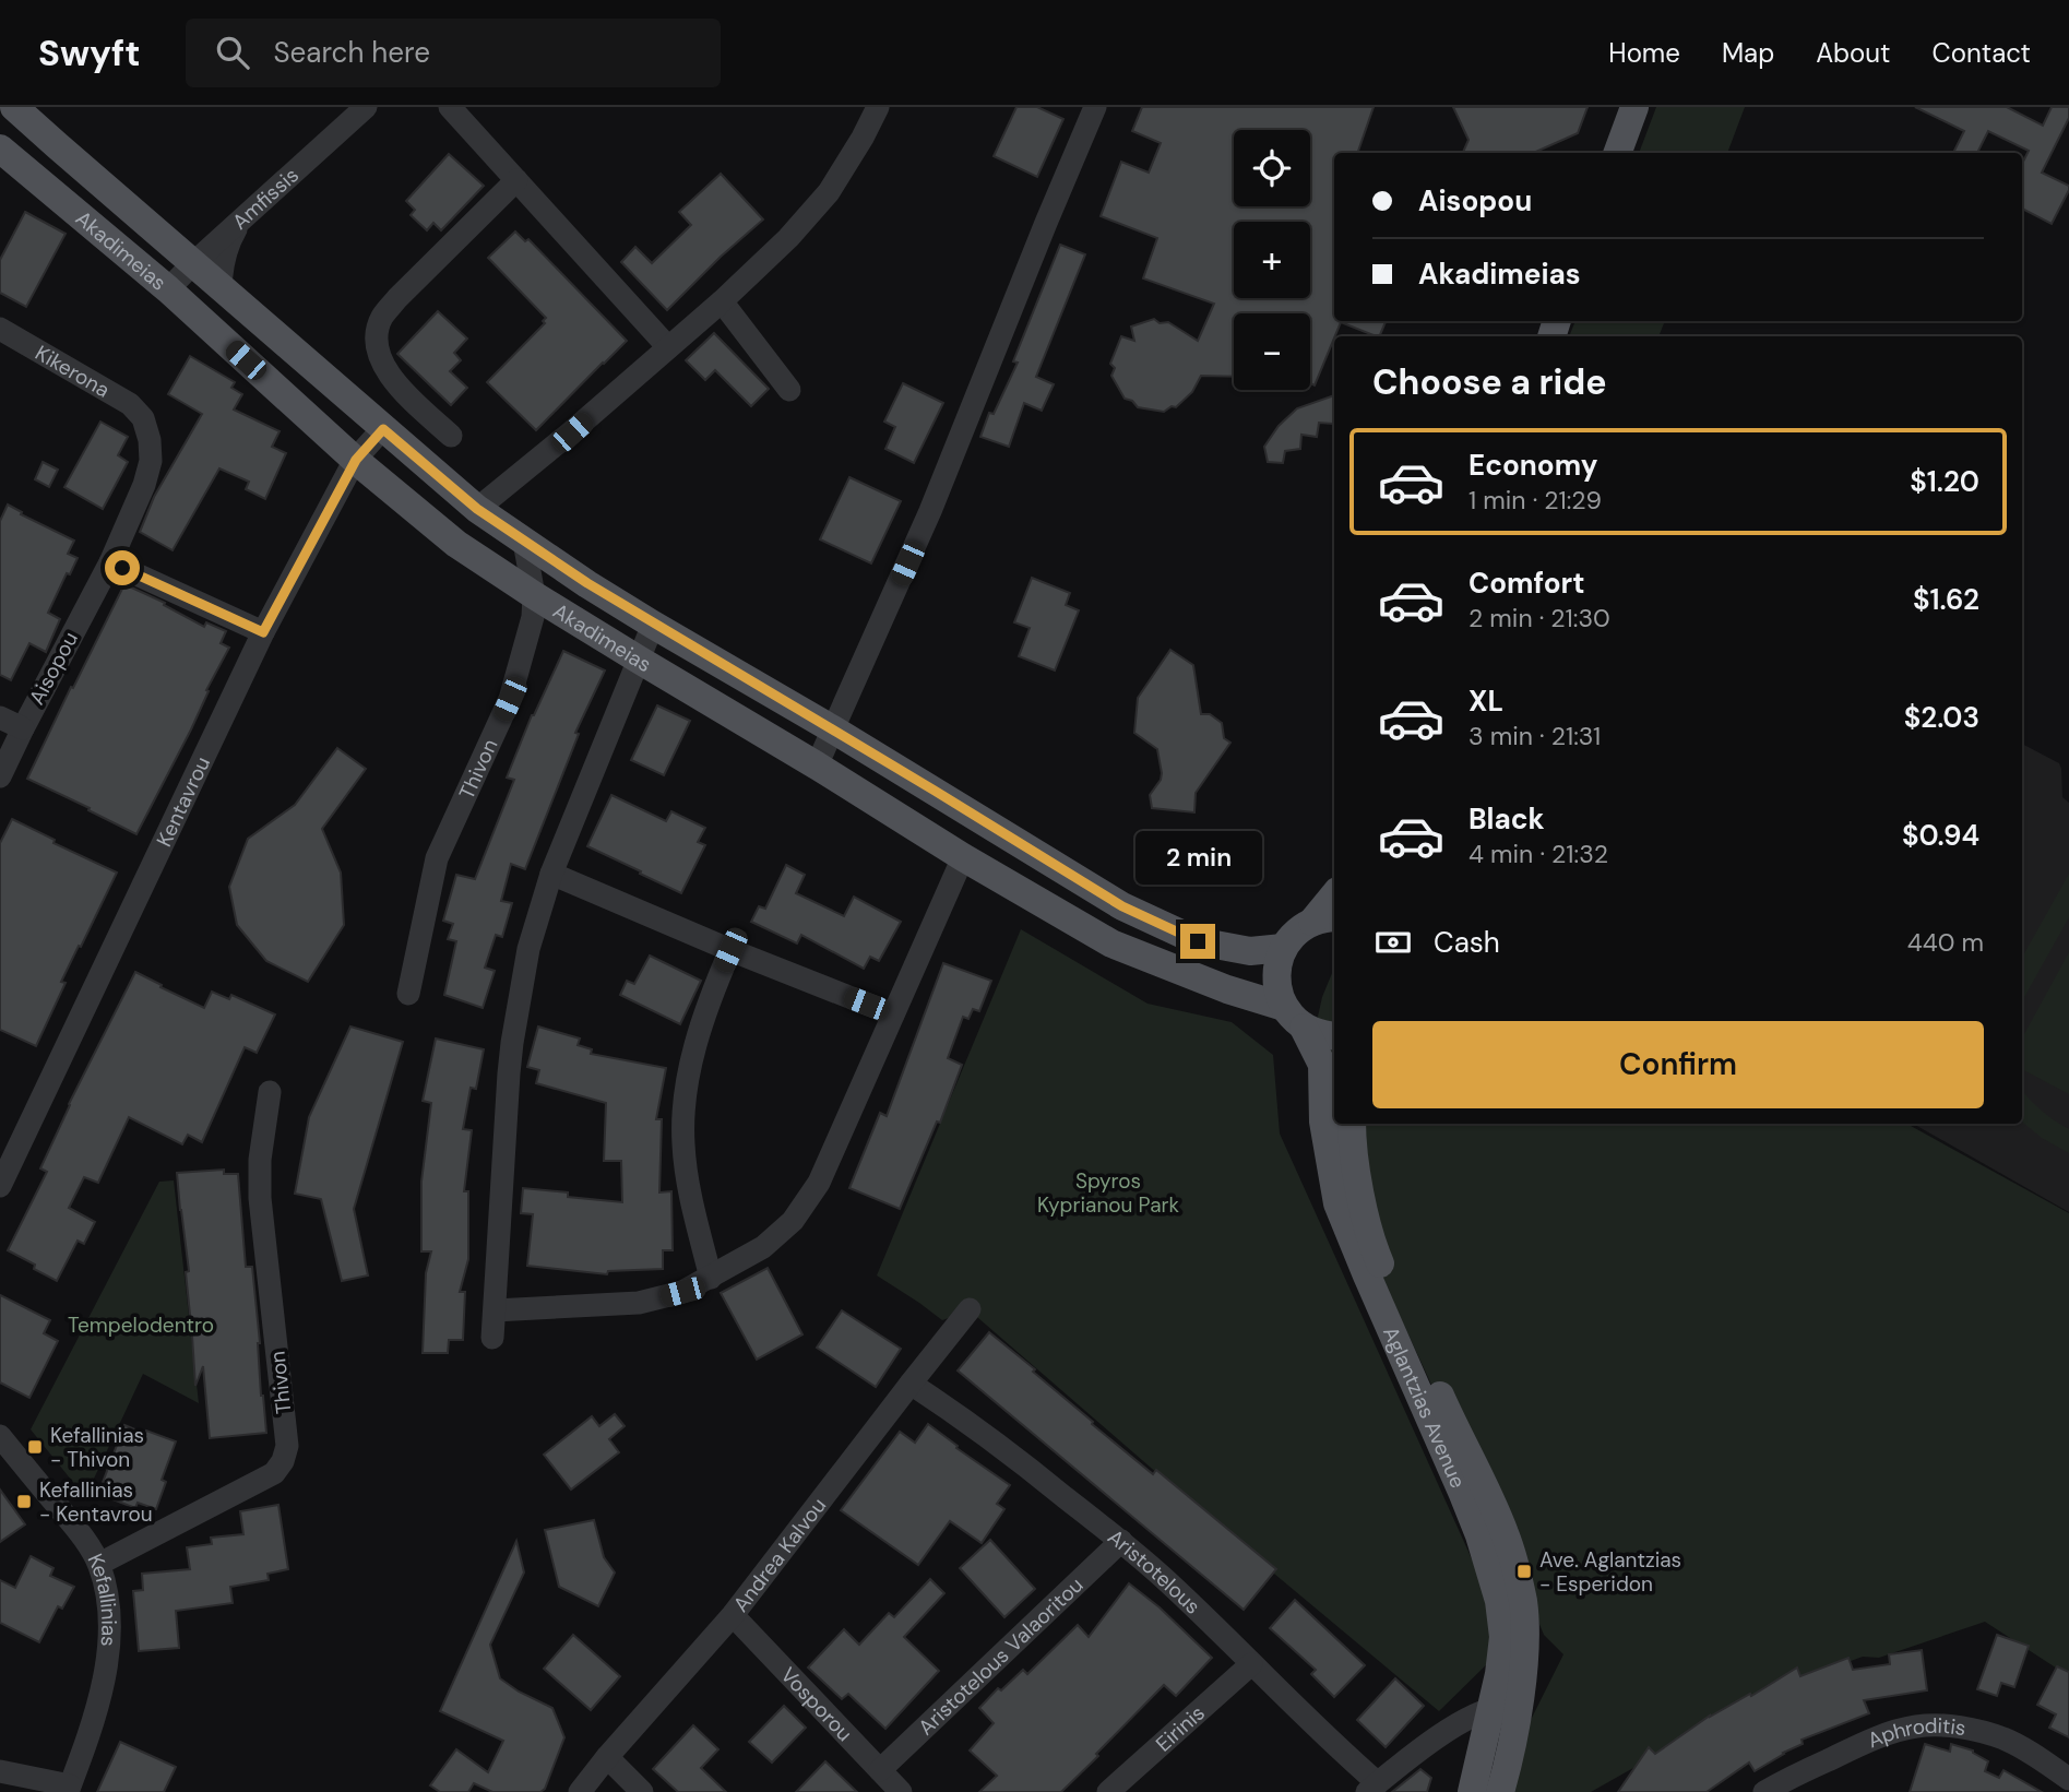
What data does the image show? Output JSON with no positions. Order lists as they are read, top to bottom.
{
  "streets": {
    "main road": ["Akadimeias", "Aglantzias Avenue"],
    "street": [
      "Amfissis",
      "Kikerona",
      "Aisopou",
      "Thivon",
      "Kentavrou",
      "Andrea Kalvou",
      "Aristotelous",
      "Kefallinias",
      "Aristotelous Valaoritou",
      "Vosporou",
      "Eirinis",
      "Aphroditis"
    ]
  },
  "crossings": [
    ["Amfissis", "Akadimeias"],
    ["Akadimeias", "Thivon"],
    ["Akadimeias", "Kentavrou"],
    ["Akadimeias", "Aglantzias Avenue"],
    ["Kikerona", "Aisopou"],
    ["Thivon", "Kefallinias"],
    ["Andrea Kalvou", "Aristotelous"],
    ["Andrea Kalvou", "Vosporou"],
    ["Aristotelous", "Aristotelous Valaoritou"],
    ["Aristotelous", "Eirinis"],
    ["Aristotelous Valaoritou", "Vosporou"]
  ],
  "parks": ["Spyros Kyprianou Park", "Tempelodentro"],
  "places": {
    "transit": ["Kefallinias - Thivon", "Kefallinias - Kentavrou", "Ave. Aglantzias - Esperidon"]
  },
  "page": {
    "header": "Swyft",
    "search": "Search here",
    "nav": [
      "Home",
      "Map",
      "About",
      "Contact"
    ],
    "map_buttons": ["+", "−"],
    "banner": ["Aisopou", "Akadimeias"],
    "heading": "Choose a ride",
    "list": [
      {
        "name": "Economy",
        "note": "1 min · 21:29",
        "value": "$1.20"
      },
      {
        "name": "Comfort",
        "note": "2 min · 21:30",
        "value": "$1.62"
      },
      {
        "name": "XL",
        "note": "3 min · 21:31",
        "value": "$2.03"
      },
      {
        "name": "Black",
        "note": "4 min · 21:32",
        "value": "$0.94"
      }
    ],
    "bubble": "2 min",
    "pay": ["Cash", "440 m"],
    "buttons": "Confirm"
  }
}
